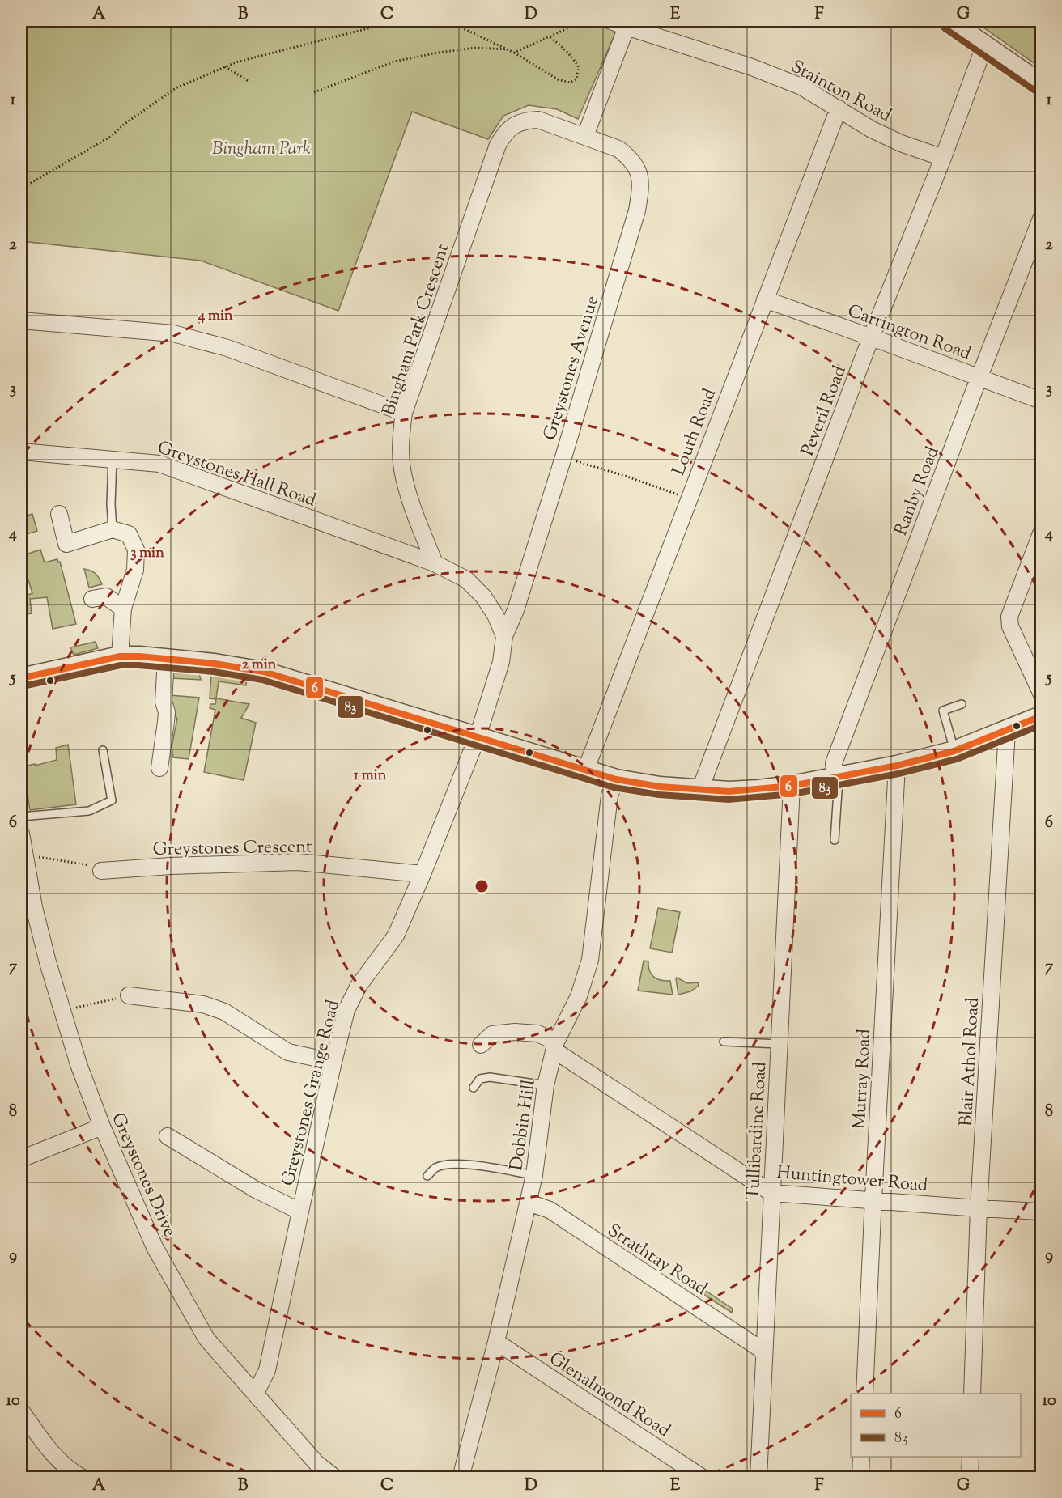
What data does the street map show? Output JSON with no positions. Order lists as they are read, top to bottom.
{
  "streets": {
    "street": [
      "Stainton Road",
      "Bingham Park Crescent",
      "Carrington Road",
      "Greystones Avenue",
      "Peveril Road",
      "Louth Road",
      "Greystones Hall Road",
      "Ranby Road",
      "Greystones Crescent",
      "Blair Athol Road",
      "Murray Road",
      "Greystones Grange Road",
      "Dobbin Hill",
      "Tullibardine Road",
      "Greystones Drive",
      "Huntingtower Road",
      "Strathtay Road",
      "Glenalmond Road"
    ]
  },
  "crossings": [
    ["Stainton Road", "Peveril Road"],
    ["Stainton Road", "Louth Road"],
    ["Bingham Park Crescent", "Greystones Avenue"],
    ["Bingham Park Crescent", "Greystones Hall Road"],
    ["Carrington Road", "Peveril Road"],
    ["Carrington Road", "Louth Road"],
    ["Carrington Road", "Ranby Road"],
    ["Greystones Crescent", "Greystones Grange Road"],
    ["Blair Athol Road", "Huntingtower Road"],
    ["Murray Road", "Huntingtower Road"],
    ["Greystones Grange Road", "Greystones Drive"],
    ["Dobbin Hill", "Huntingtower Road"],
    ["Dobbin Hill", "Strathtay Road"],
    ["Dobbin Hill", "Glenalmond Road"],
    ["Tullibardine Road", "Huntingtower Road"],
    ["Tullibardine Road", "Strathtay Road"]
  ],
  "parks": ["Bingham Park"],
  "lines": ["transit line 83", "transit line 6"],
  "legend": ["6", "83"],
  "grid": {
    "columns": [
      "A",
      "B",
      "C",
      "D",
      "E",
      "F",
      "G"
    ],
    "rows": [
      "1",
      "2",
      "3",
      "4",
      "5",
      "6",
      "7",
      "8",
      "9",
      "10"
    ]
  },
  "rings": [
    "4 min",
    "3 min",
    "2 min",
    "1 min"
  ]
}
